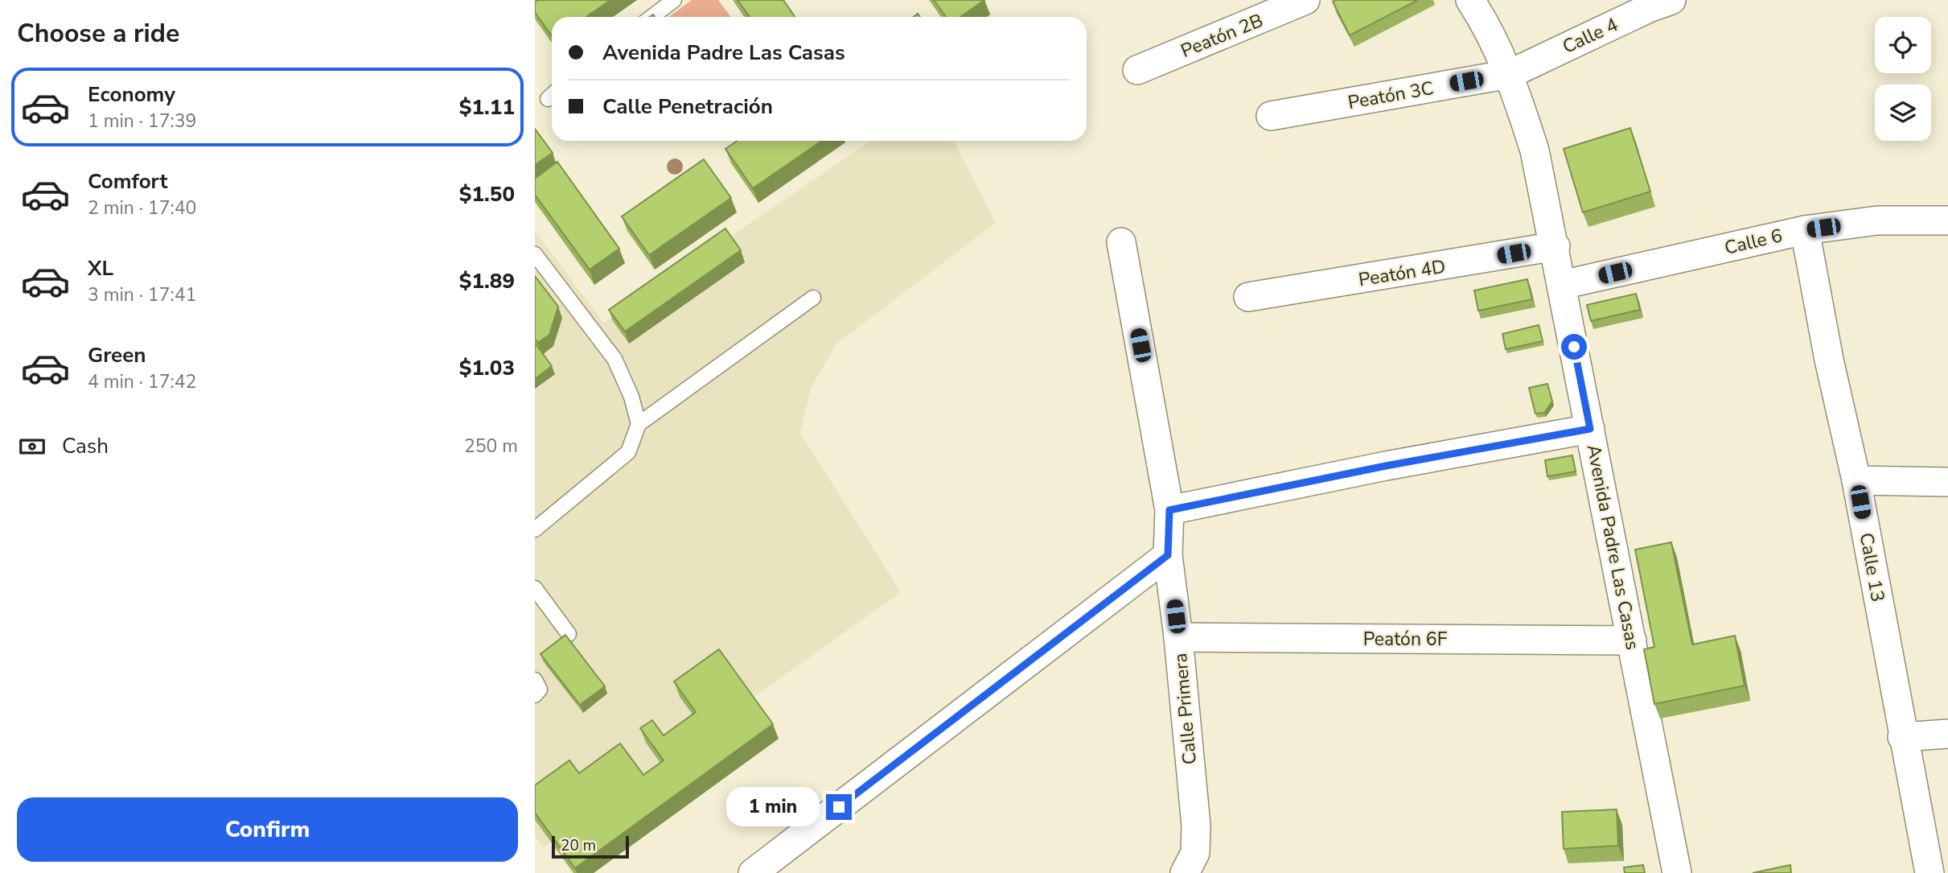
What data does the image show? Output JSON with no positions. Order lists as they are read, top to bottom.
{
  "streets": {
    "street": [
      "Peatón 2B",
      "Calle 4",
      "Peatón 3C",
      "Calle 6",
      "Peatón 4D",
      "Avenida Padre Las Casas",
      "Calle 13",
      "Peatón 6F",
      "Calle Primera"
    ]
  },
  "crossings": [
    ["Calle 4", "Peatón 3C"],
    ["Calle 4", "Avenida Padre Las Casas"],
    ["Peatón 3C", "Avenida Padre Las Casas"],
    ["Calle 6", "Avenida Padre Las Casas"],
    ["Calle 6", "Calle 13"],
    ["Peatón 4D", "Avenida Padre Las Casas"],
    ["Avenida Padre Las Casas", "Peatón 6F"],
    ["Peatón 6F", "Calle Primera"]
  ],
  "scale_bar": "20 m",
  "page": {
    "heading": "Choose a ride",
    "banner": ["Avenida Padre Las Casas", "Calle Penetración"],
    "list": [
      {
        "name": "Economy",
        "note": "1 min · 17:39",
        "value": "$1.11"
      },
      {
        "name": "Comfort",
        "note": "2 min · 17:40",
        "value": "$1.50"
      },
      {
        "name": "XL",
        "note": "3 min · 17:41",
        "value": "$1.89"
      },
      {
        "name": "Green",
        "note": "4 min · 17:42",
        "value": "$1.03"
      }
    ],
    "pay": ["Cash", "250 m"],
    "buttons": "Confirm",
    "bubble": "1 min",
    "scale": "20 m"
  }
}
